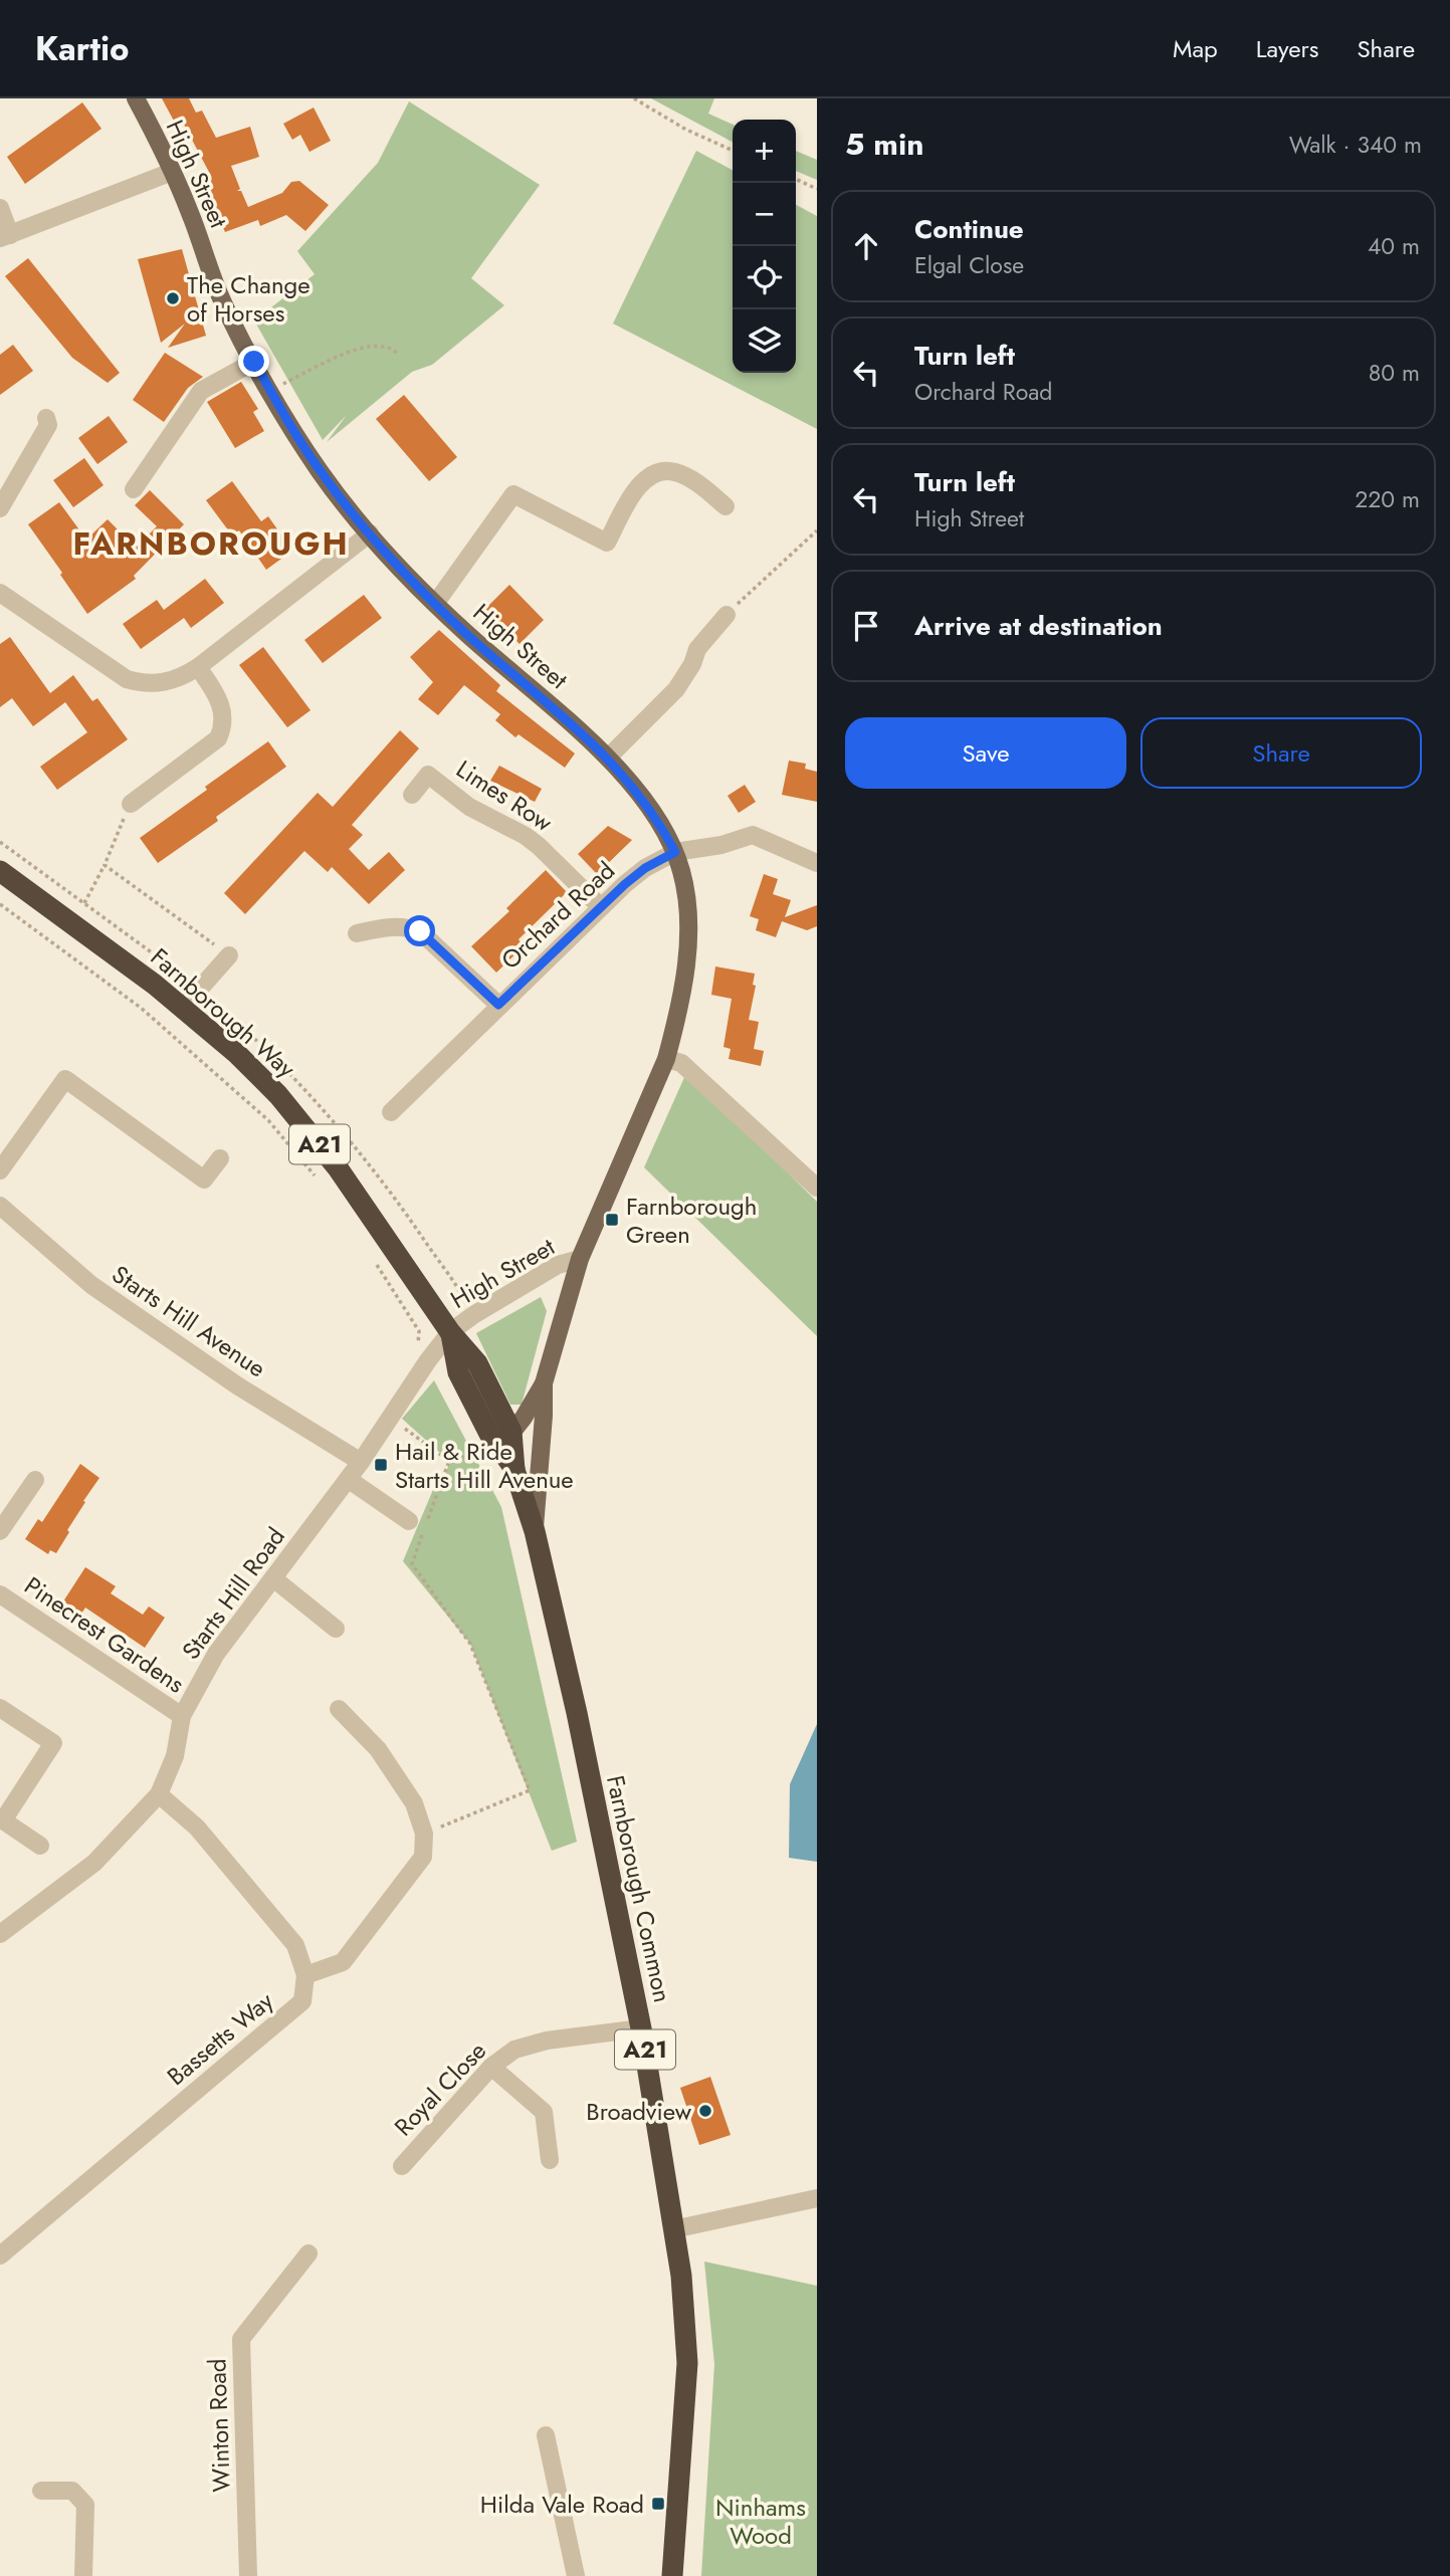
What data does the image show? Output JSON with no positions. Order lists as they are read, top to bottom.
{
  "streets": {
    "highway": ["Farnborough Way", "A21", "Farnborough Common"],
    "main road": ["High Street"],
    "street": [
      "Limes Row",
      "Orchard Road",
      "Starts Hill Avenue",
      "Starts Hill Road",
      "Pinecrest Gardens",
      "Bassetts Way",
      "Royal Close",
      "Winton Road"
    ]
  },
  "crossings": [
    ["High Street", "Orchard Road"],
    ["High Street", "Farnborough Way"],
    ["High Street", "Starts Hill Road"],
    ["High Street", "Farnborough Common"],
    ["Limes Row", "Orchard Road"],
    ["Farnborough Way", "Starts Hill Road"],
    ["Farnborough Way", "Farnborough Common"],
    ["Starts Hill Avenue", "Starts Hill Road"],
    ["Starts Hill Road", "Pinecrest Gardens"],
    ["Starts Hill Road", "Farnborough Common"],
    ["Farnborough Common", "Royal Close"]
  ],
  "districts": ["FARNBOROUGH"],
  "parks": ["Ninhams Wood"],
  "places": {
    "other": ["The Change of Horses", "Broadview"],
    "transit": ["Farnborough Green", "Hail & Ride Starts Hill Avenue", "Hilda Vale Road"]
  },
  "page": {
    "header": "Kartio",
    "nav": ["Map", "Layers", "Share"],
    "heading": ["5 min", "Walk · 340 m"],
    "map_buttons": ["+", "−"],
    "list": [
      ["Continue", "Elgal Close", "40 m"],
      ["Turn left", "Orchard Road", "80 m"],
      ["Turn left", "High Street", "220 m"],
      "Arrive at destination"
    ],
    "buttons": ["Save", "Share"]
  }
}
